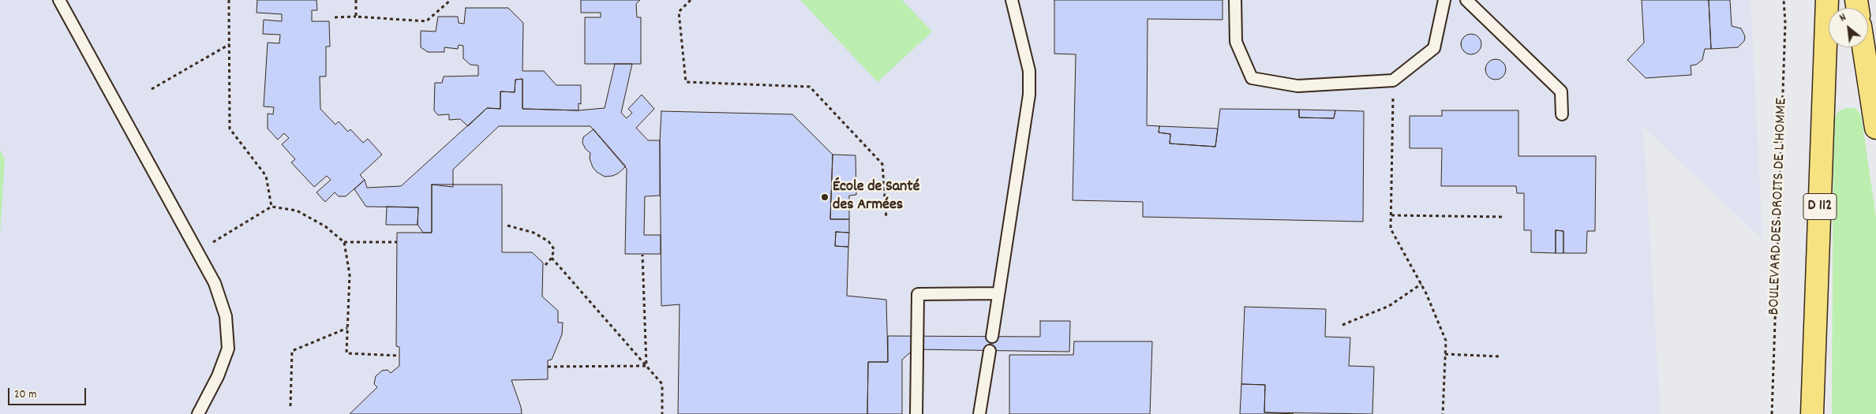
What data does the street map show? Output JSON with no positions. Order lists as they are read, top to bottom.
{
  "streets": {
    "main road": ["D 112"],
    "path": ["BOULEVARD DES DROITS DE L'HOMME"]
  },
  "places": ["École de Santé des Armées"],
  "scale_bar": "20 m",
  "north": "top left"
}
